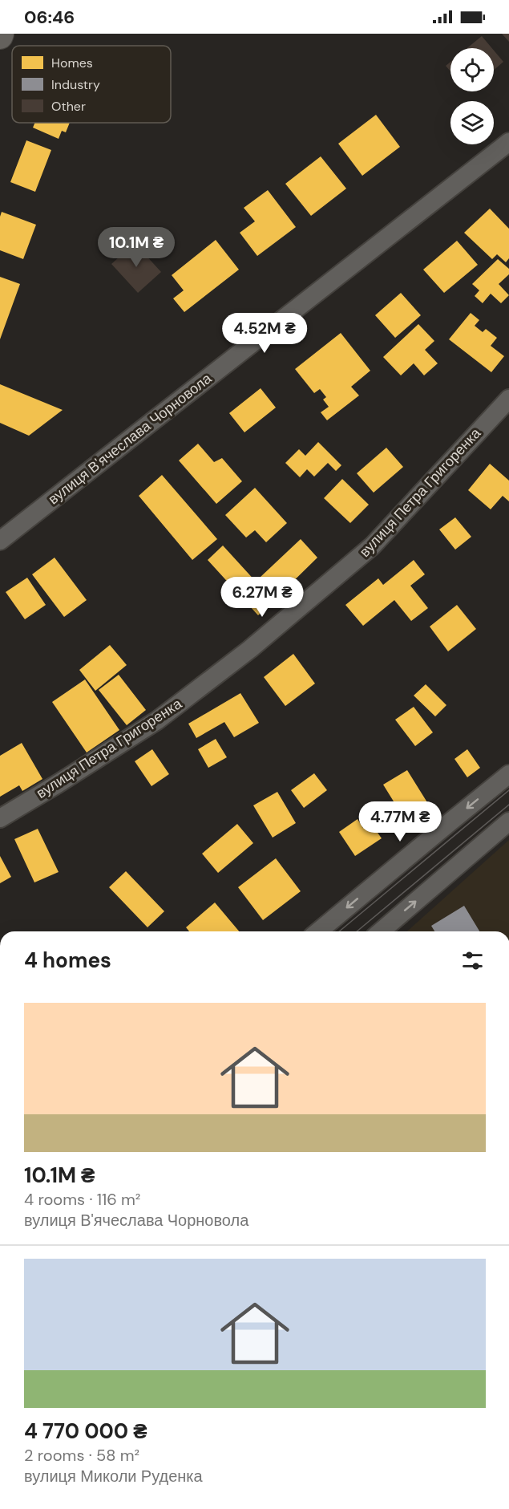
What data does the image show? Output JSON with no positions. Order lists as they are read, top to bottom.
{
  "streets": {
    "street": ["вулиця В'ячеслава Чорновола", "вулиця Петра Григоренка"]
  },
  "legend": ["Homes", "Industry", "Other"],
  "page": {
    "status": "06:46",
    "price": [
      "10.1M ₴",
      "4.52M ₴",
      "6.27M ₴",
      "4.77M ₴"
    ],
    "heading": "4 homes",
    "list": [
      {
        "name": "10.1M ₴",
        "note": "4 rooms · 116 m² · вулиця В'ячеслава Чорновола"
      },
      {
        "name": "4 770 000 ₴",
        "note": "2 rooms · 58 m² · вулиця Миколи Руденка"
      }
    ]
  }
}
